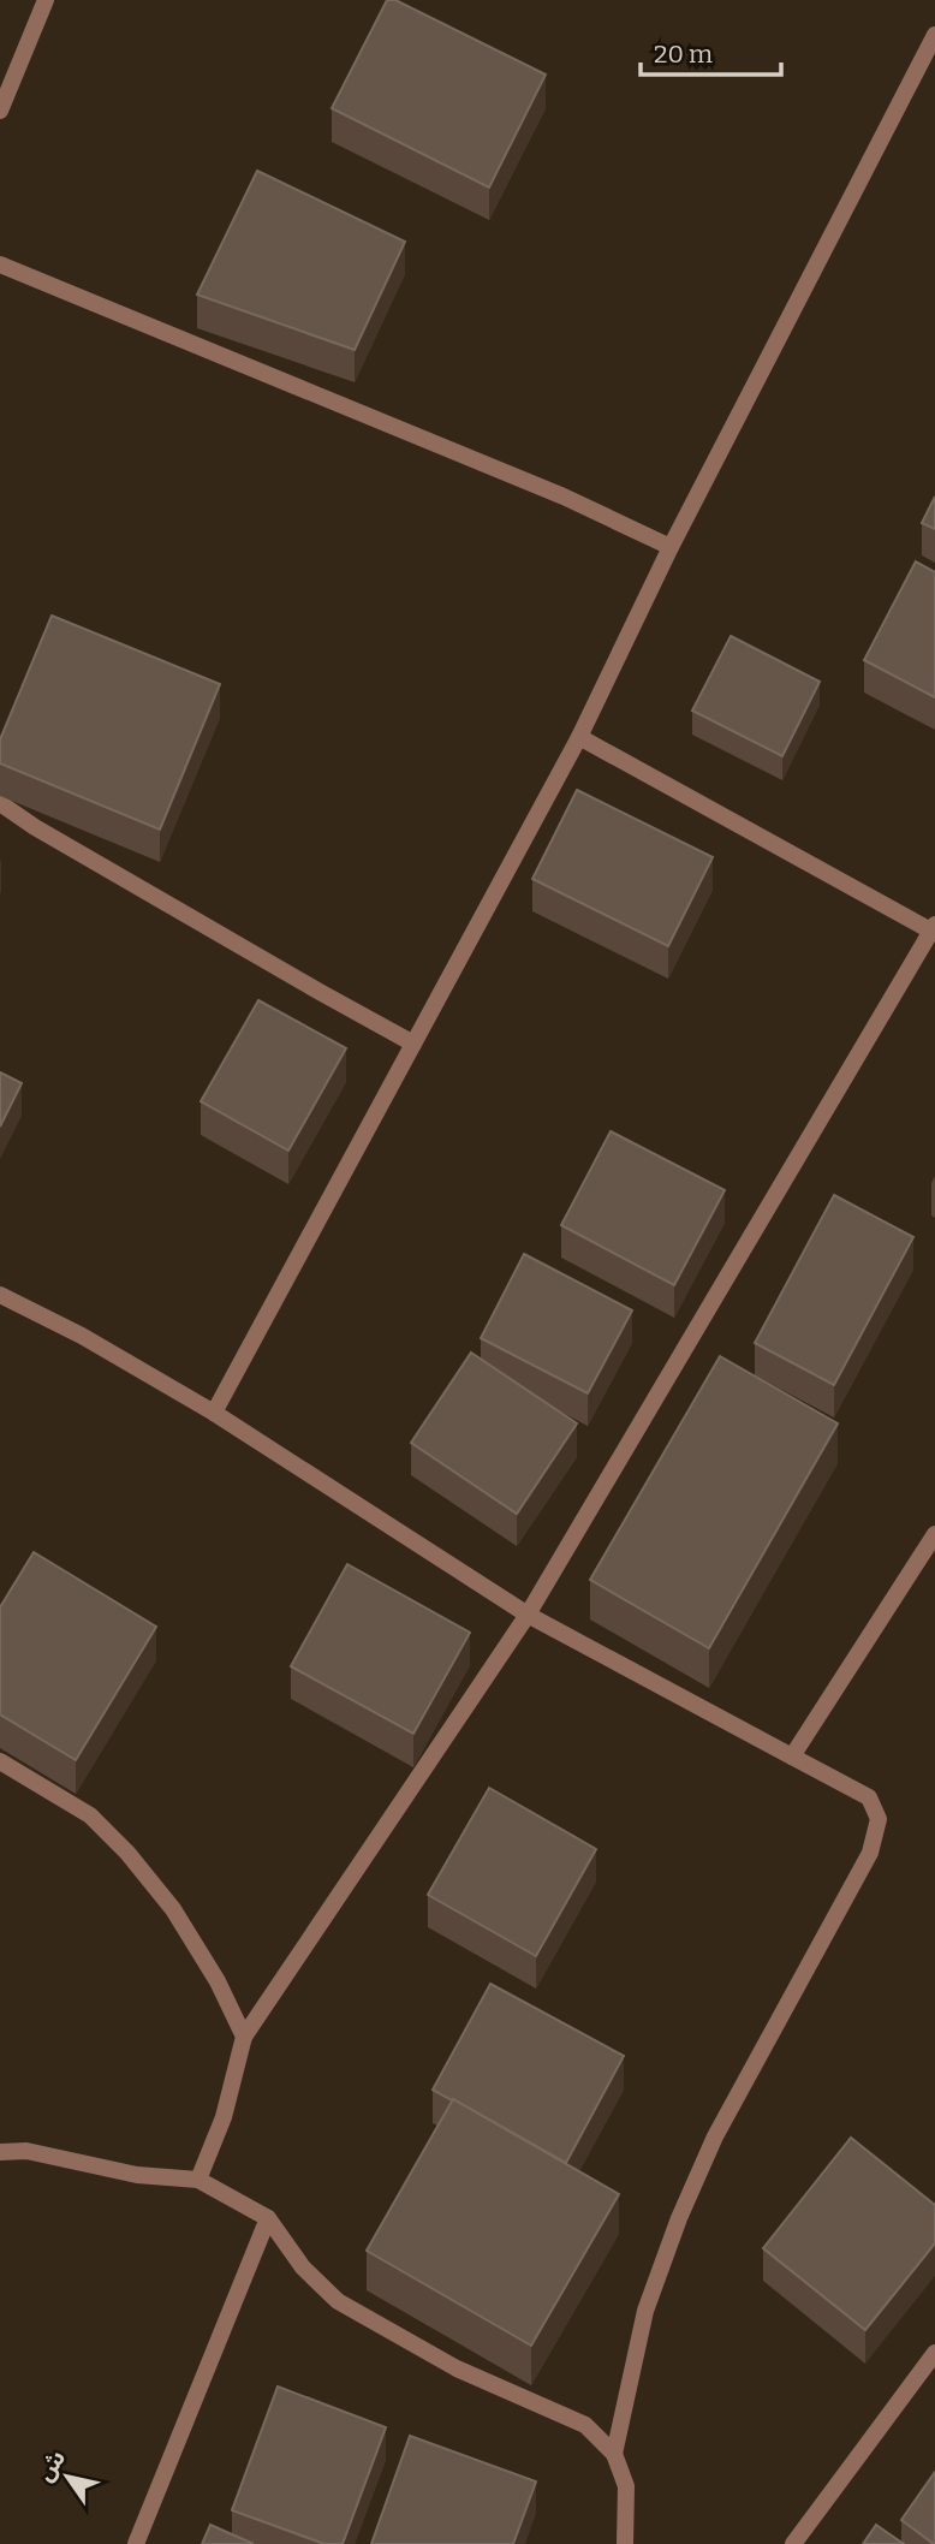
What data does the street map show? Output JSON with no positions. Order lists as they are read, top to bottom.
{
  "scale_bar": "20 m",
  "north": "top left"
}
